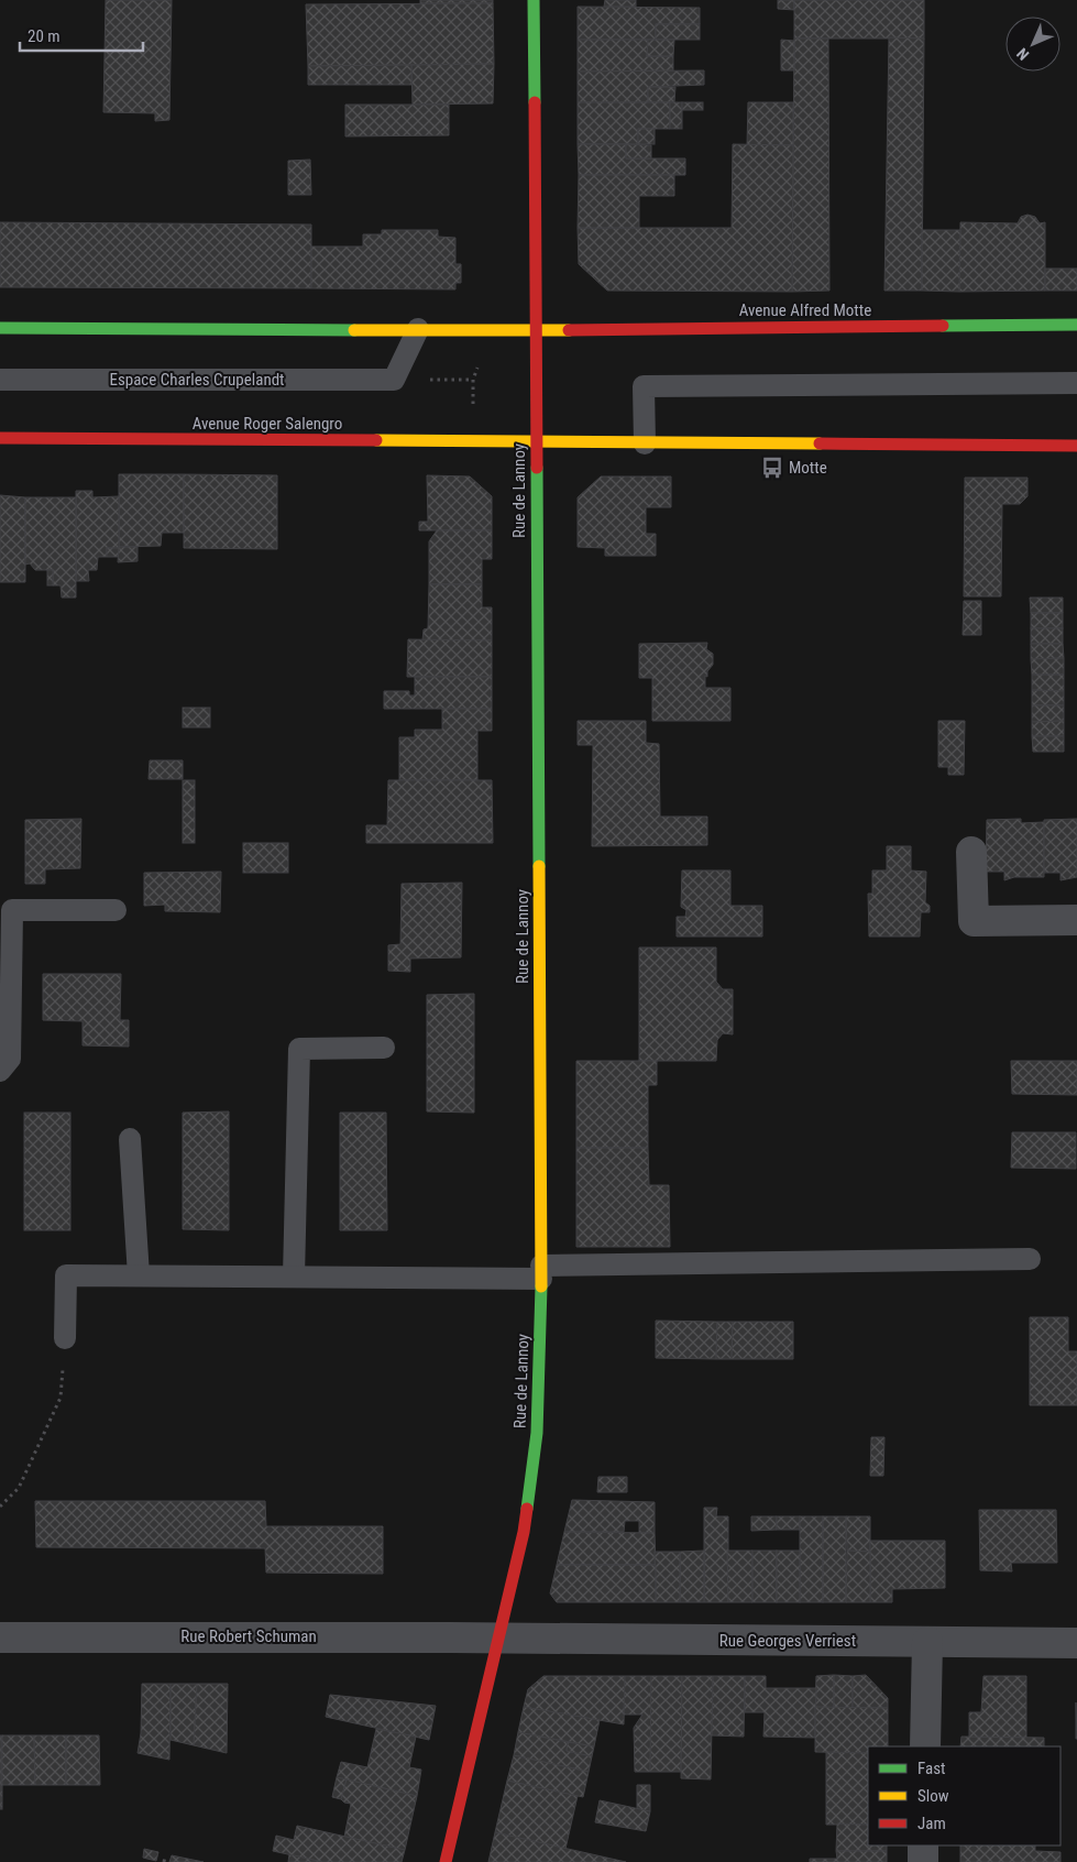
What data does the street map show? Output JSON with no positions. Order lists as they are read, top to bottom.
{
  "streets": {
    "main road": ["Avenue Alfred Motte", "Avenue Roger Salengro", "Rue de Lannoy"],
    "street": ["Rue Robert Schuman", "Rue Georges Verriest"],
    "lane": ["Espace Charles Crupelandt"]
  },
  "crossings": [
    ["Avenue Alfred Motte", "Rue de Lannoy"],
    ["Avenue Roger Salengro", "Rue de Lannoy"],
    ["Rue de Lannoy", "Rue Robert Schuman"],
    ["Rue de Lannoy", "Rue Georges Verriest"],
    ["Rue Robert Schuman", "Rue Georges Verriest"]
  ],
  "places": {
    "bus stop": ["Motte"]
  },
  "legend": ["Fast", "Slow", "Jam"],
  "scale_bar": "20 m",
  "north": "bottom left"
}
